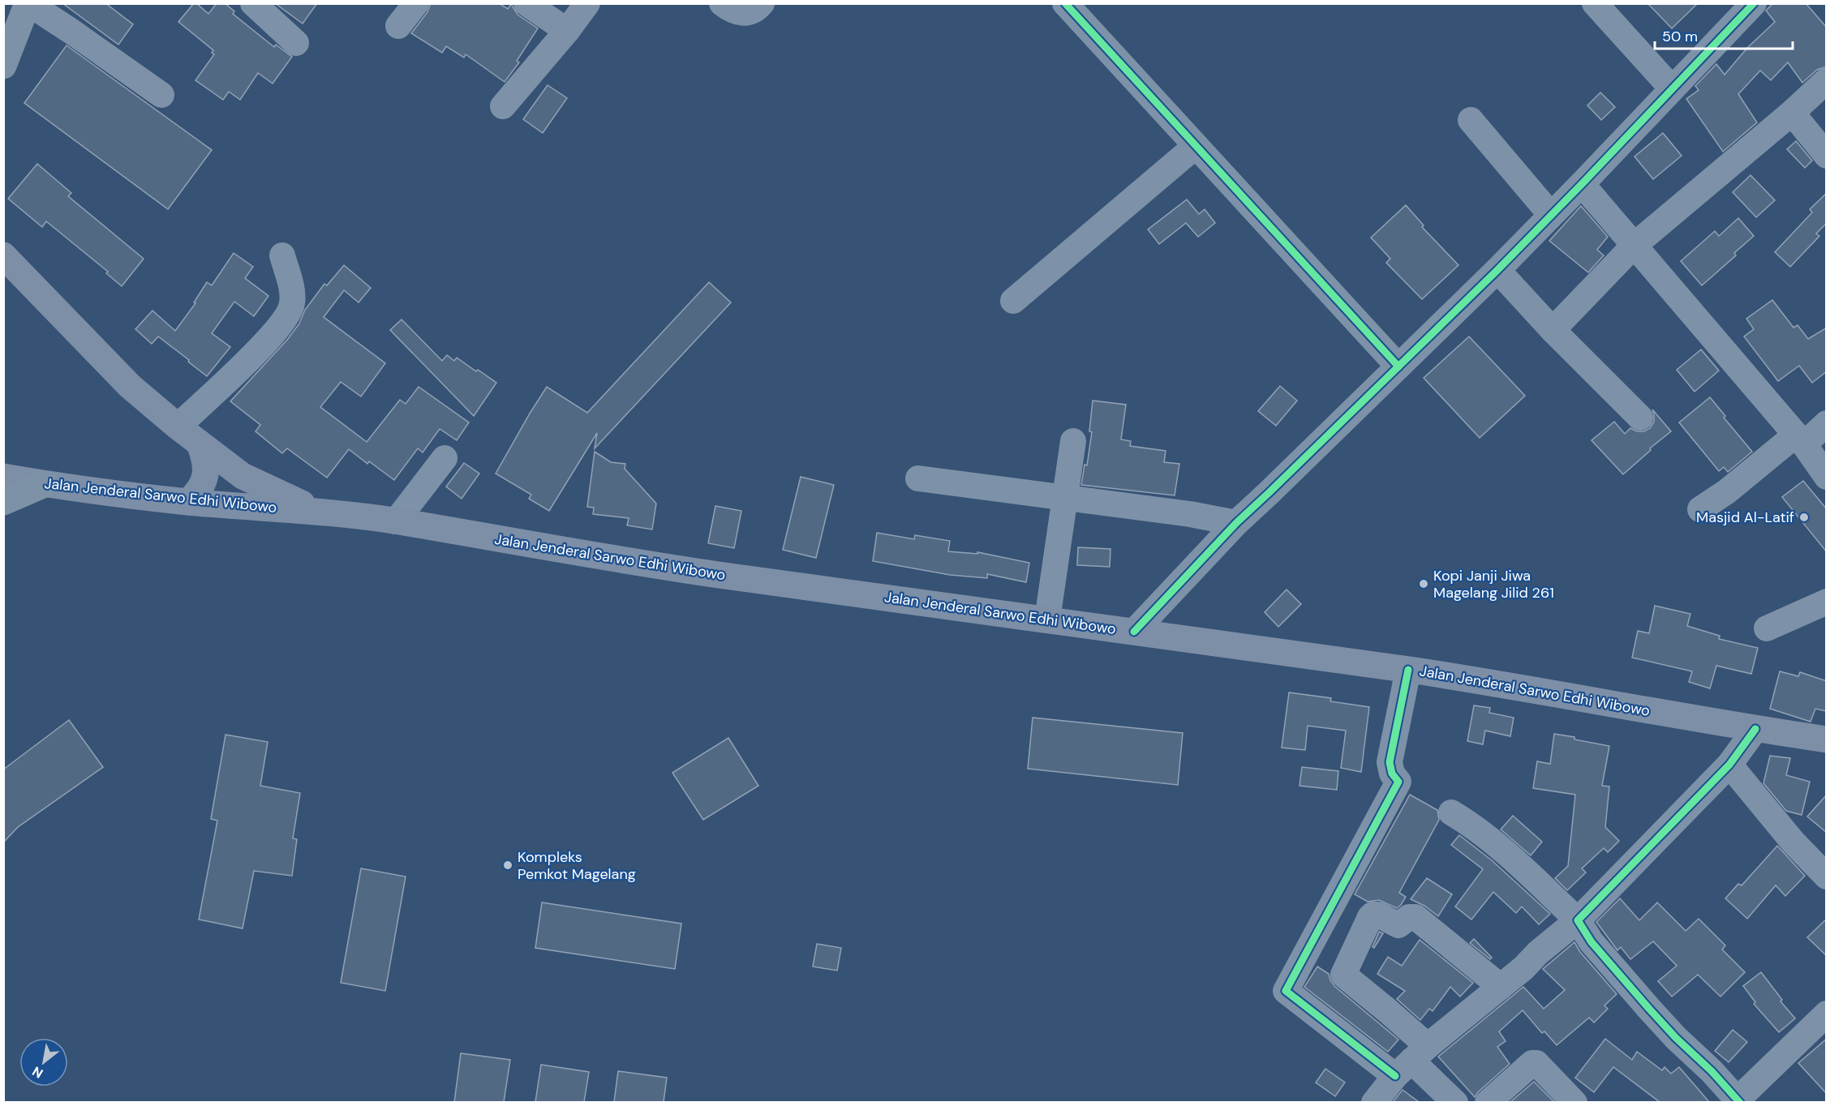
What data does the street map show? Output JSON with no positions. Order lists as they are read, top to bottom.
{
  "streets": {
    "main road": ["Jalan Jenderal Sarwo Edhi Wibowo"]
  },
  "places": ["Masjid Al-Latif", "Kopi Janji Jiwa Magelang Jilid 261", "Kompleks Pemkot Magelang"],
  "scale_bar": "50 m",
  "north": "bottom left"
}
